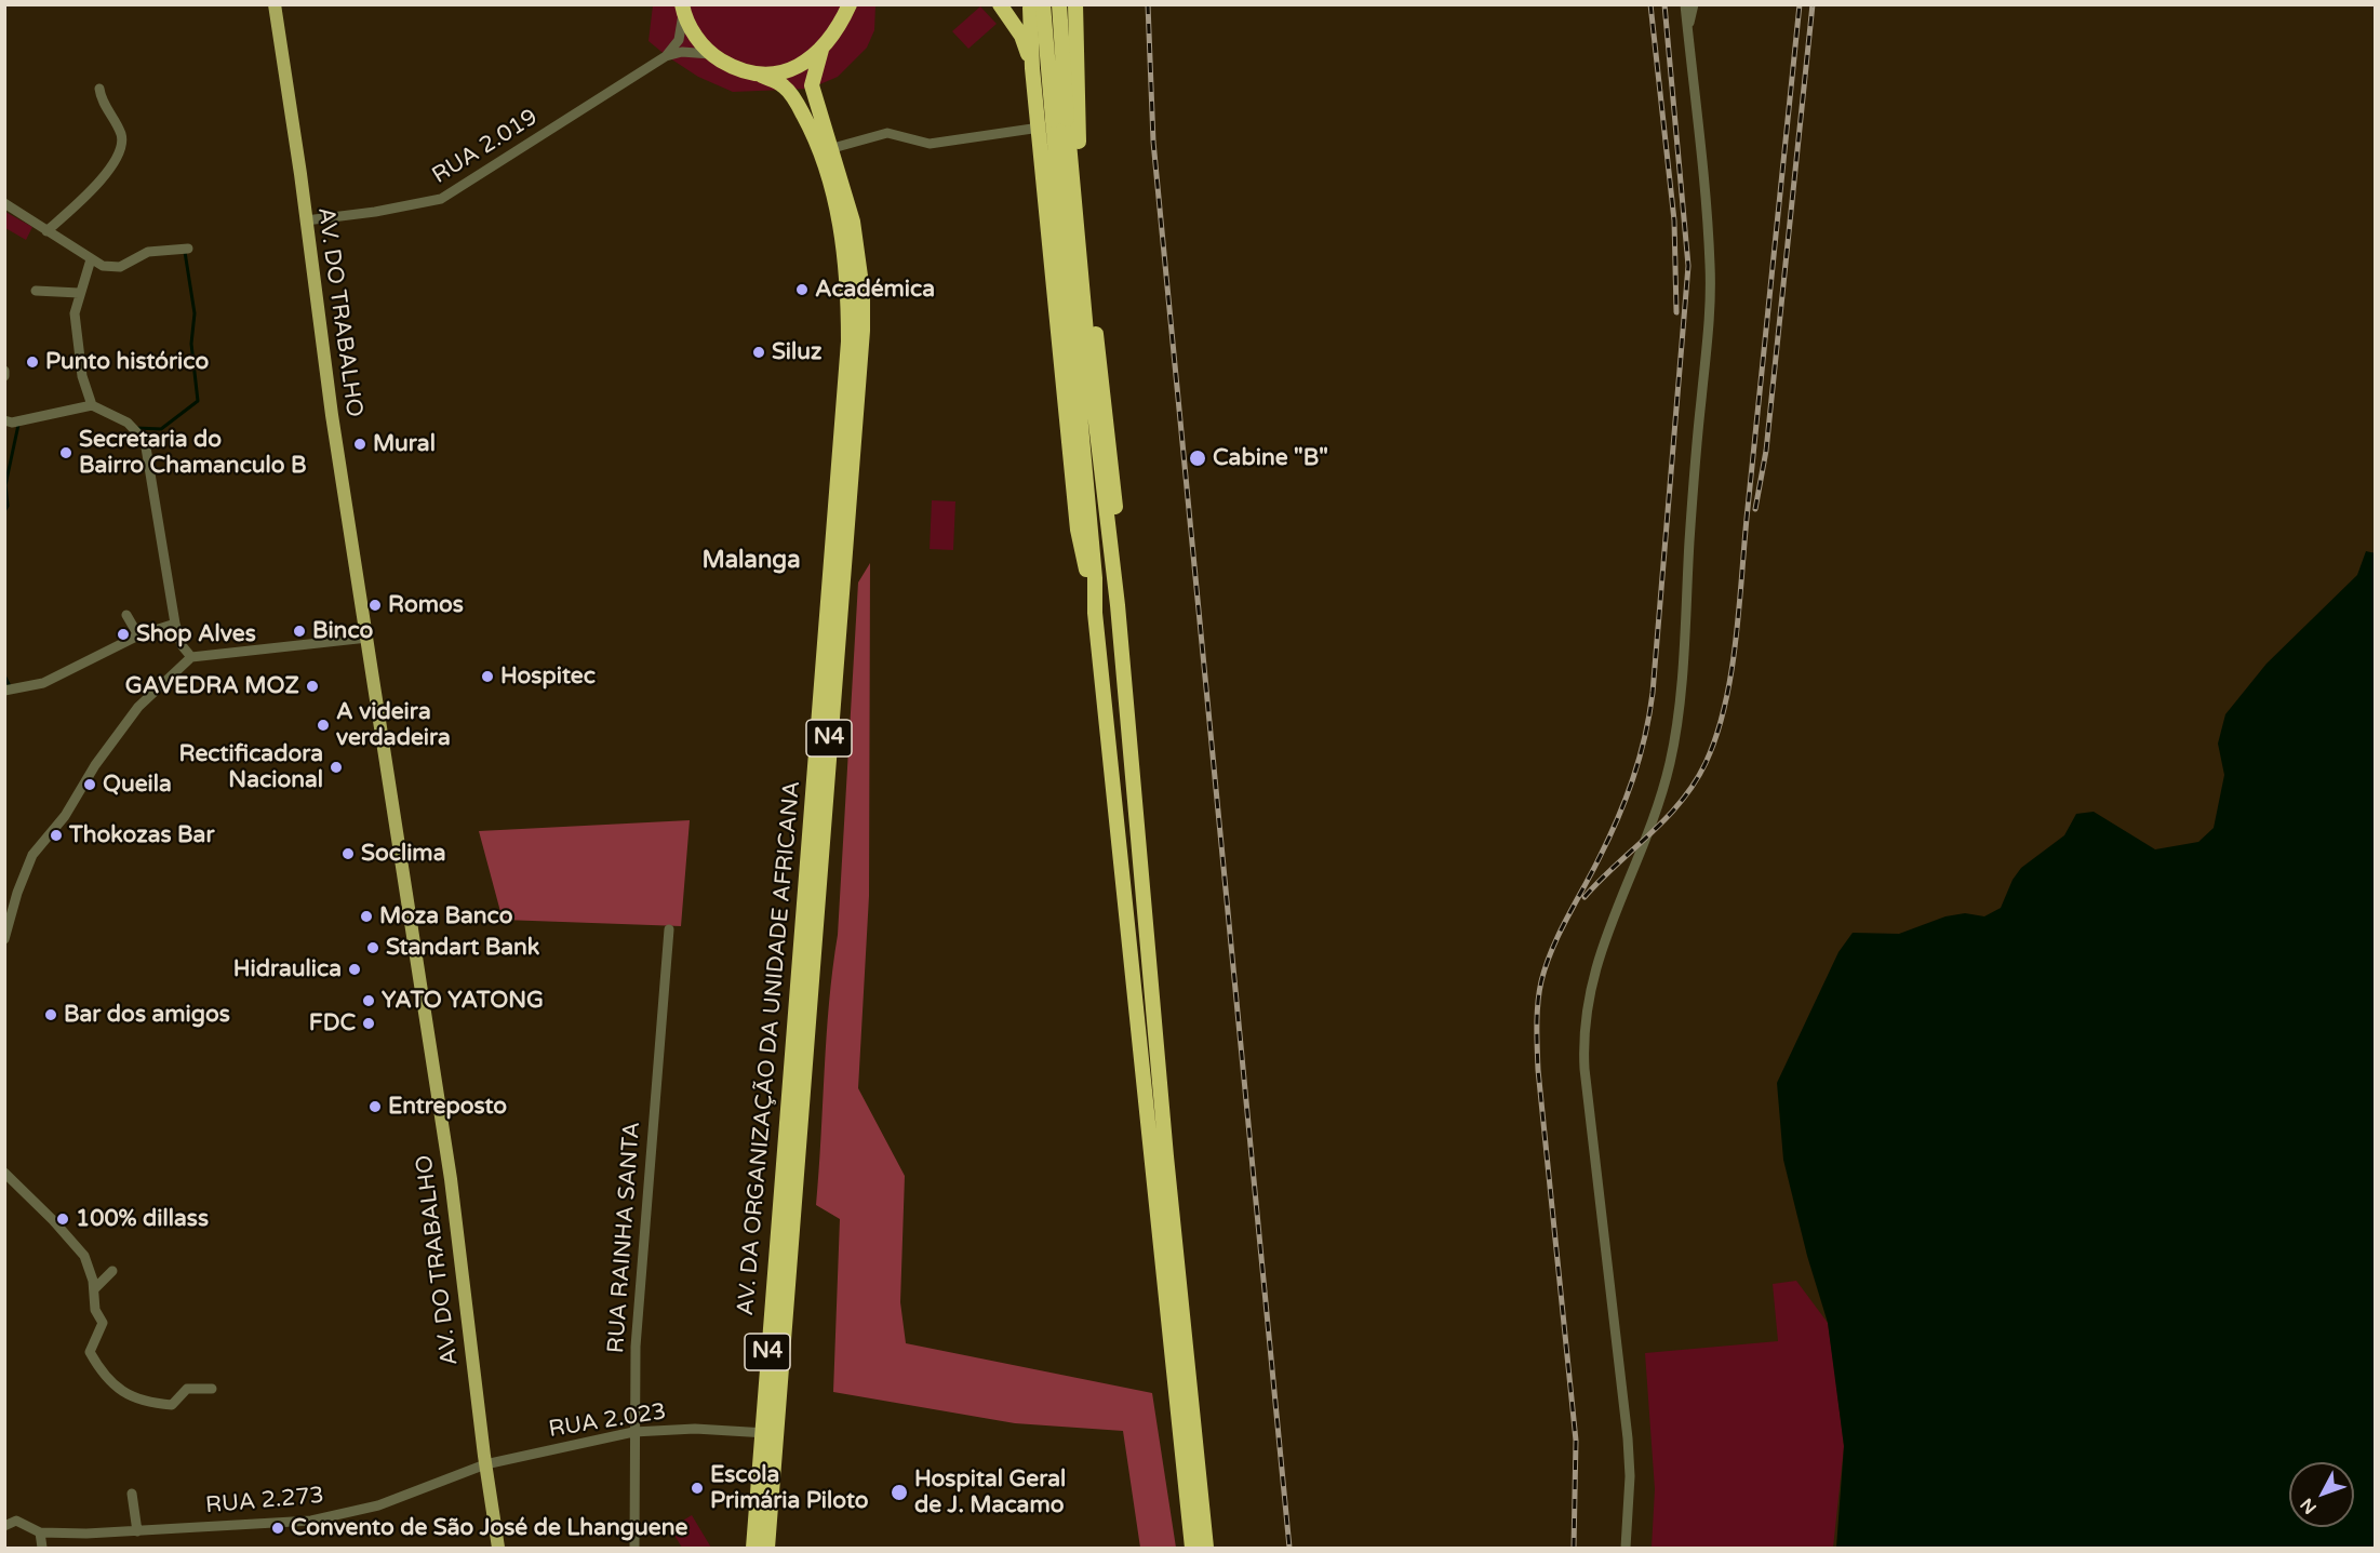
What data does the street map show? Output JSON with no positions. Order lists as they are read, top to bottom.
{
  "streets": {
    "highway": ["N4", "AV. DA ORGANIZAÇÃO DA UNIDADE AFRICANA"],
    "main road": ["AV. DO TRABALHO"],
    "street": [
      "RUA 2.019",
      "RUA RAINHA SANTA",
      "RUA 2.023",
      "RUA 2.273"
    ]
  },
  "crossings": [
    ["RUA 2.019", "AV. DO TRABALHO"],
    ["AV. DO TRABALHO", "RUA 2.023"],
    ["AV. DO TRABALHO", "RUA 2.273"],
    ["N4", "AV. DA ORGANIZAÇÃO DA UNIDADE AFRICANA"],
    ["N4", "RUA 2.023"],
    ["AV. DA ORGANIZAÇÃO DA UNIDADE AFRICANA", "RUA 2.023"],
    ["RUA RAINHA SANTA", "RUA 2.023"],
    ["RUA 2.023", "RUA 2.273"]
  ],
  "districts": ["Malanga"],
  "places": [
    "Académica",
    "Siluz",
    "Punto histórico",
    "Mural",
    "Secretaria do Bairro Chamanculo B",
    "Cabine \"B\"",
    "Romos",
    "Binco",
    "Shop Alves",
    "Hospitec",
    "GAVEDRA MOZ",
    "A videira verdadeira",
    "Rectificadora Nacional",
    "Queila",
    "Thokozas Bar",
    "Soclima",
    "Moza Banco",
    "Standart Bank",
    "Hidraulica",
    "YATO YATONG",
    "Bar dos amigos",
    "FDC",
    "Entreposto",
    "100% dillass",
    "Escola Primária Piloto",
    "Hospital Geral de J. Macamo",
    "Convento de São José de Lhanguene"
  ],
  "north": "bottom left"
}
